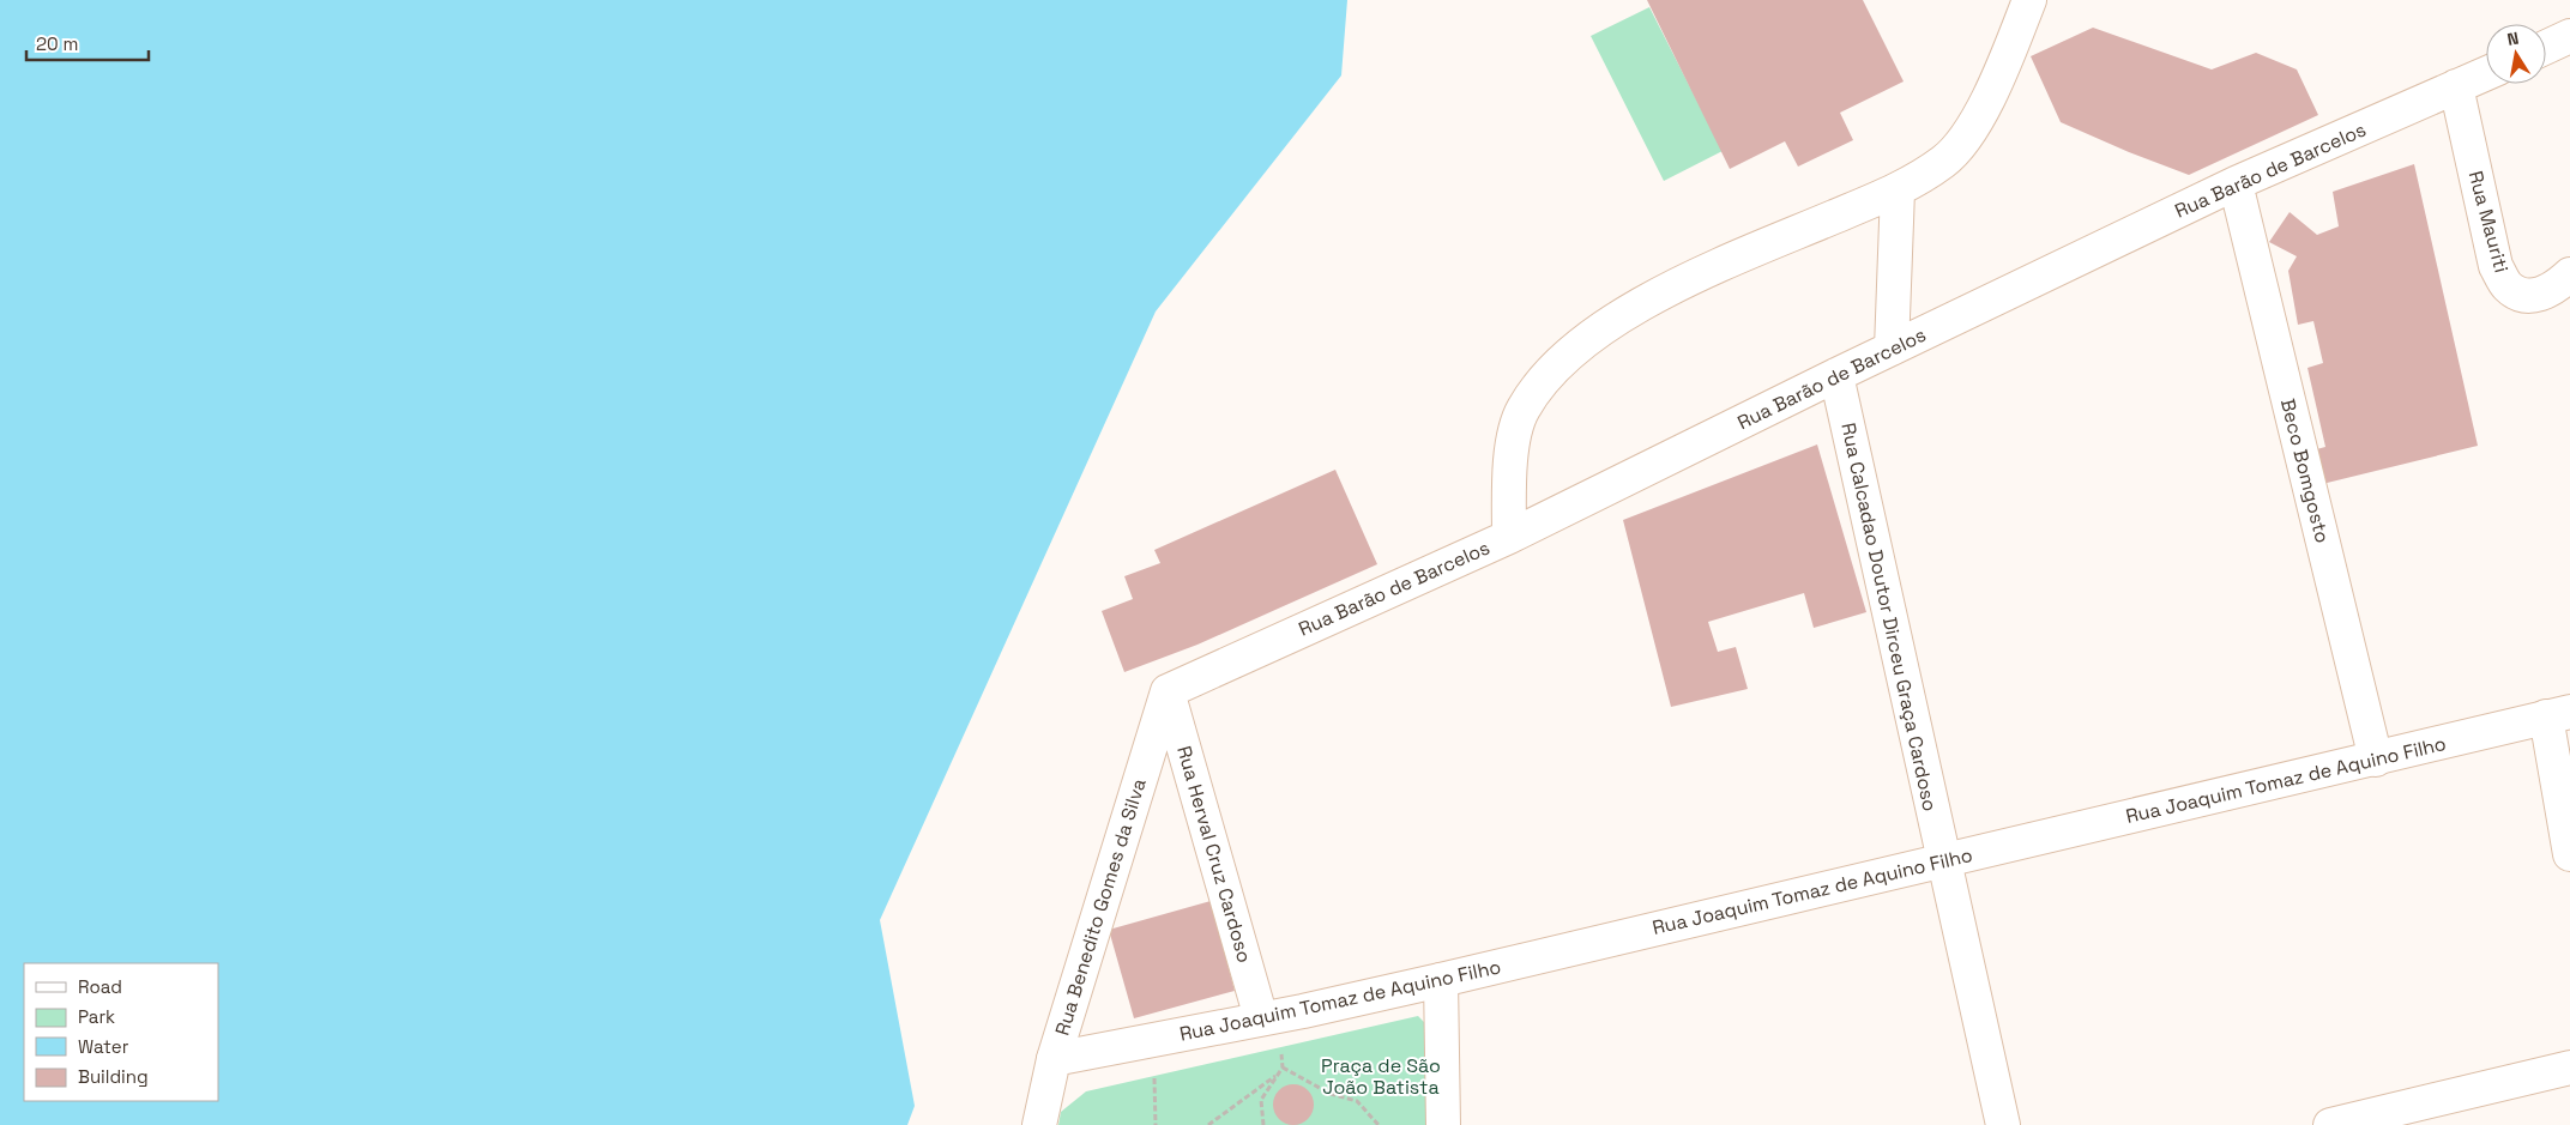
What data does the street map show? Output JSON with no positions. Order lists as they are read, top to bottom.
{
  "streets": {
    "street": [
      "Rua Barão de Barcelos",
      "Rua Mauriti",
      "Beco Bomgosto",
      "Rua Calcadao Doutor Dirceu Graça Cardoso",
      "Rua Joaquim Tomaz de Aquino Filho",
      "Rua Herval Cruz Cardoso",
      "Rua Benedito Gomes da Silva"
    ]
  },
  "crossings": [
    ["Rua Barão de Barcelos", "Rua Mauriti"],
    ["Rua Barão de Barcelos", "Beco Bomgosto"],
    ["Rua Barão de Barcelos", "Rua Calcadao Doutor Dirceu Graça Cardoso"],
    ["Rua Barão de Barcelos", "Rua Herval Cruz Cardoso"],
    ["Rua Barão de Barcelos", "Rua Benedito Gomes da Silva"],
    ["Beco Bomgosto", "Rua Joaquim Tomaz de Aquino Filho"],
    ["Rua Calcadao Doutor Dirceu Graça Cardoso", "Rua Joaquim Tomaz de Aquino Filho"],
    ["Rua Joaquim Tomaz de Aquino Filho", "Rua Herval Cruz Cardoso"],
    ["Rua Joaquim Tomaz de Aquino Filho", "Rua Benedito Gomes da Silva"],
    ["Rua Herval Cruz Cardoso", "Rua Benedito Gomes da Silva"]
  ],
  "parks": ["Praça de São João Batista"],
  "legend": [
    "Road",
    "Park",
    "Water",
    "Building"
  ],
  "scale_bar": "20 m",
  "north": "top"
}
